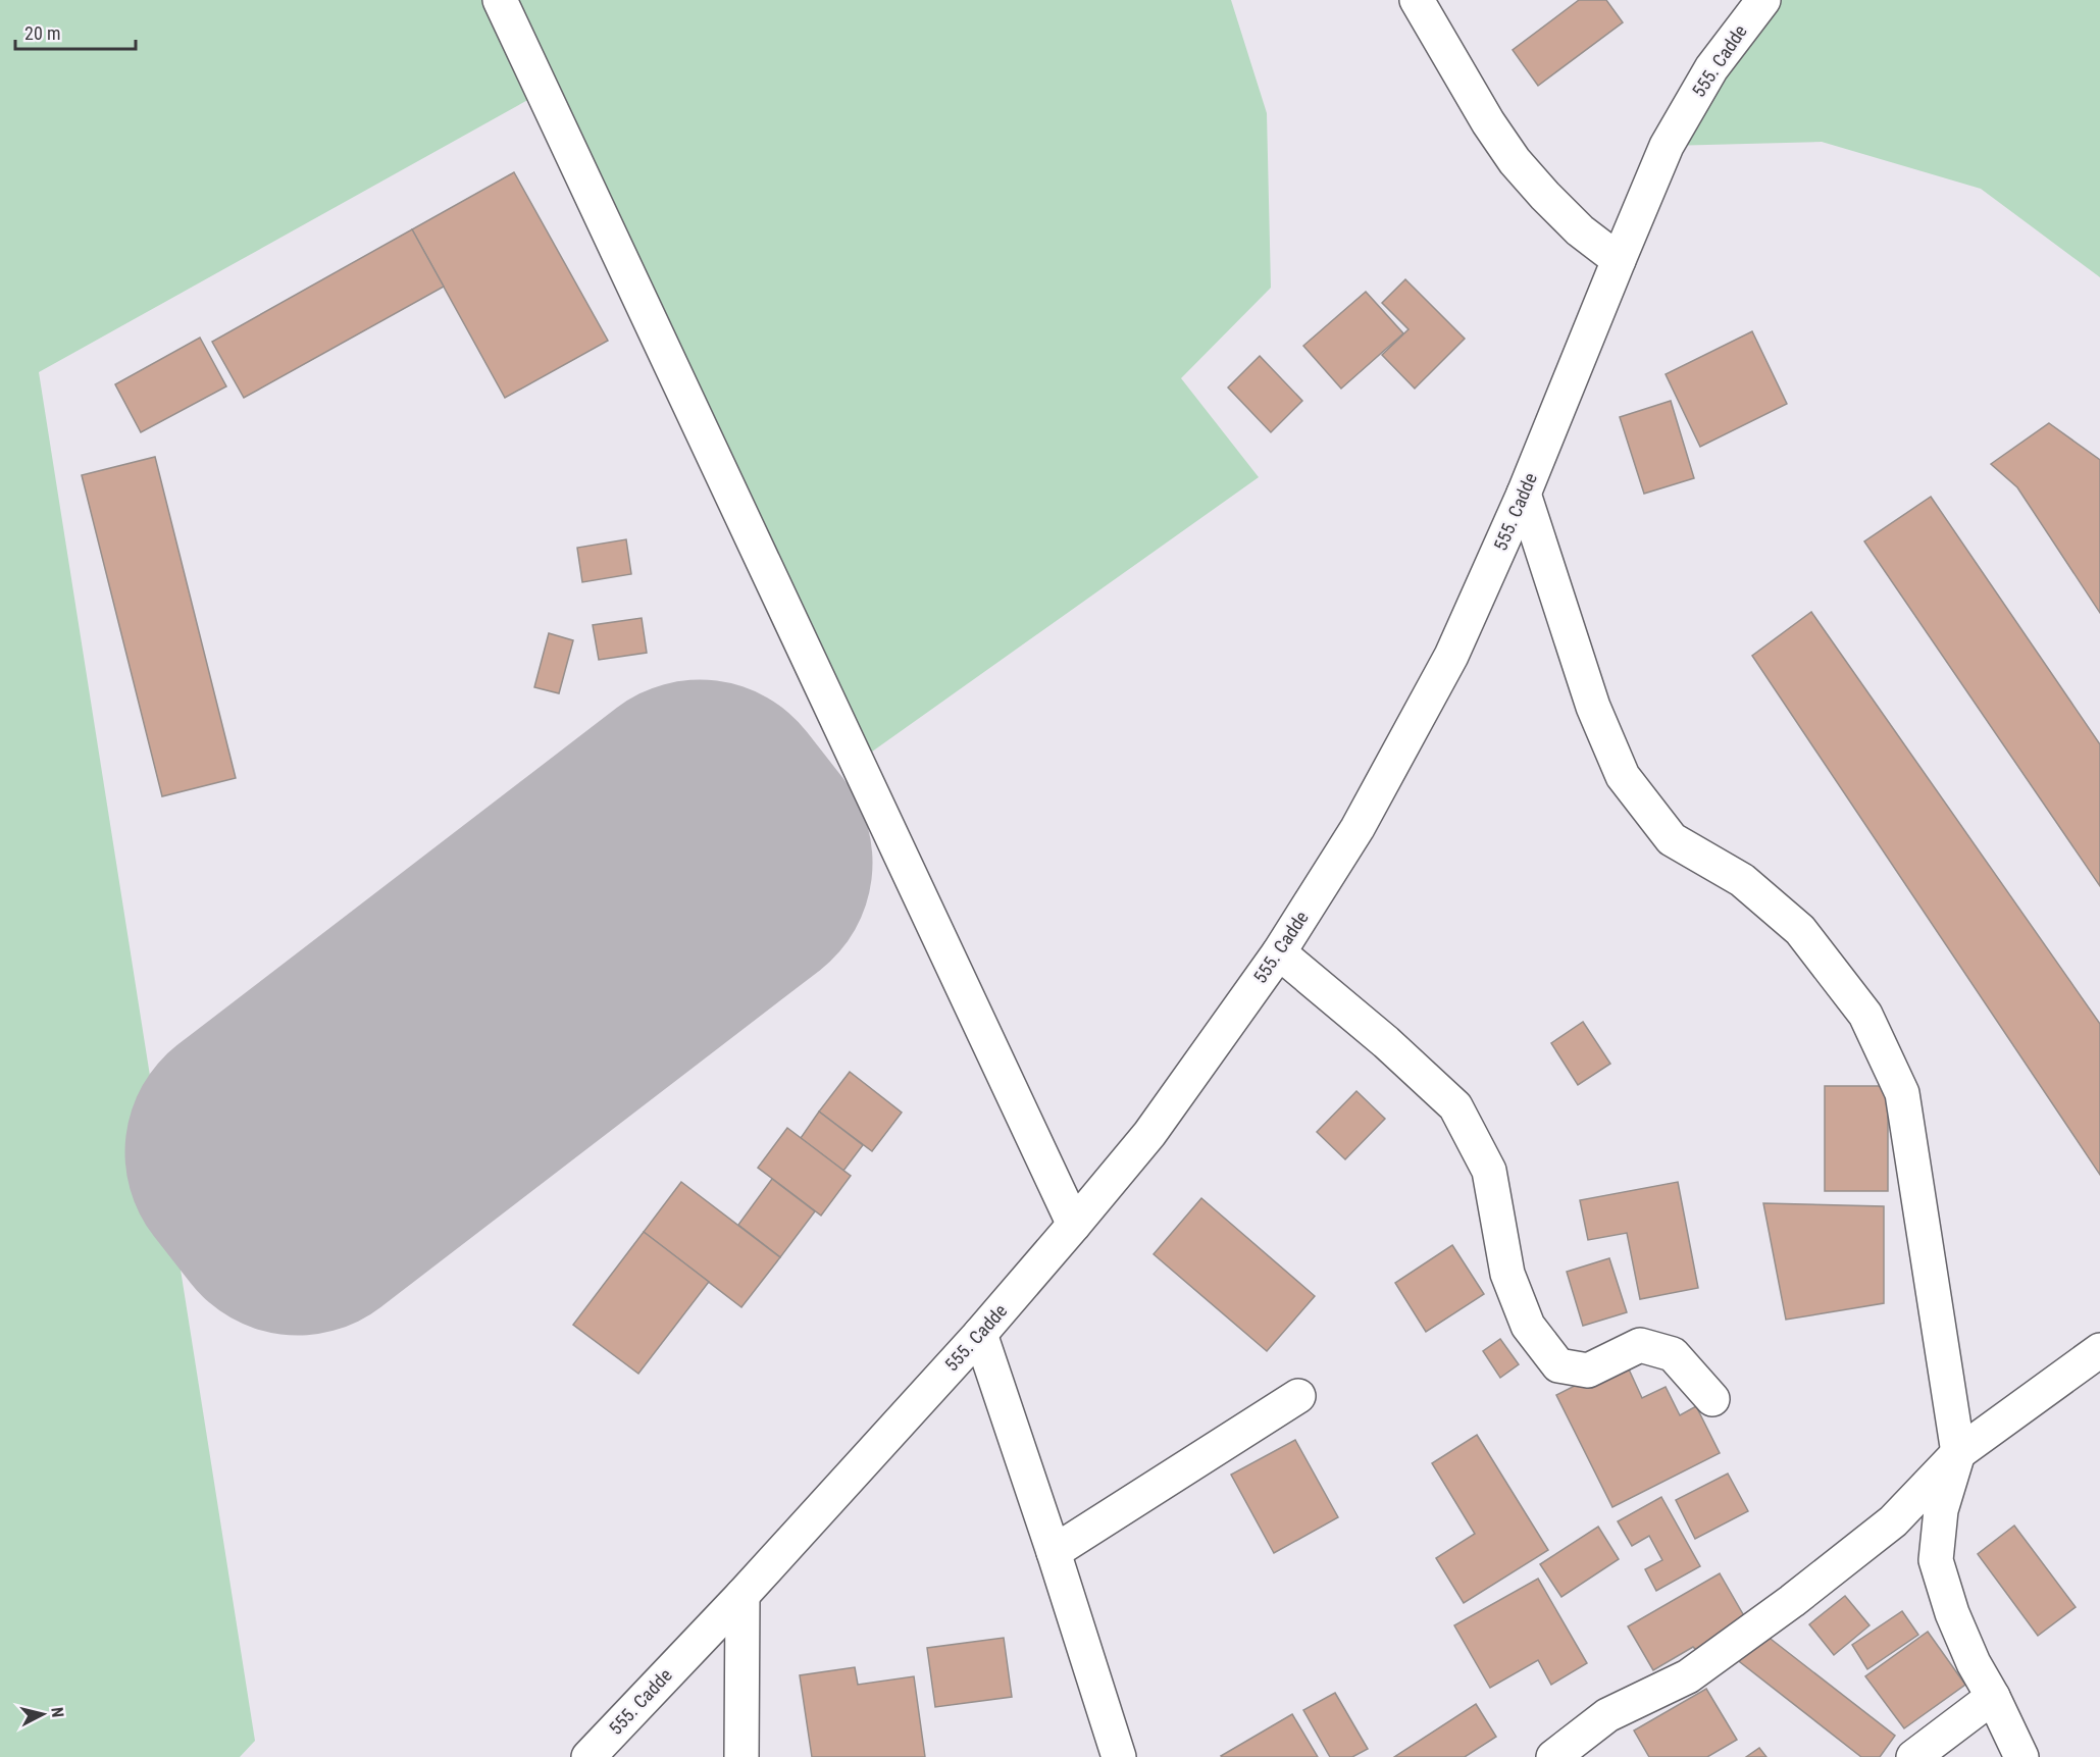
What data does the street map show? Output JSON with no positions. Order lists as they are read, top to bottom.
{
  "streets": {
    "street": ["555. Cadde"]
  },
  "scale_bar": "20 m",
  "north": "right"
}
